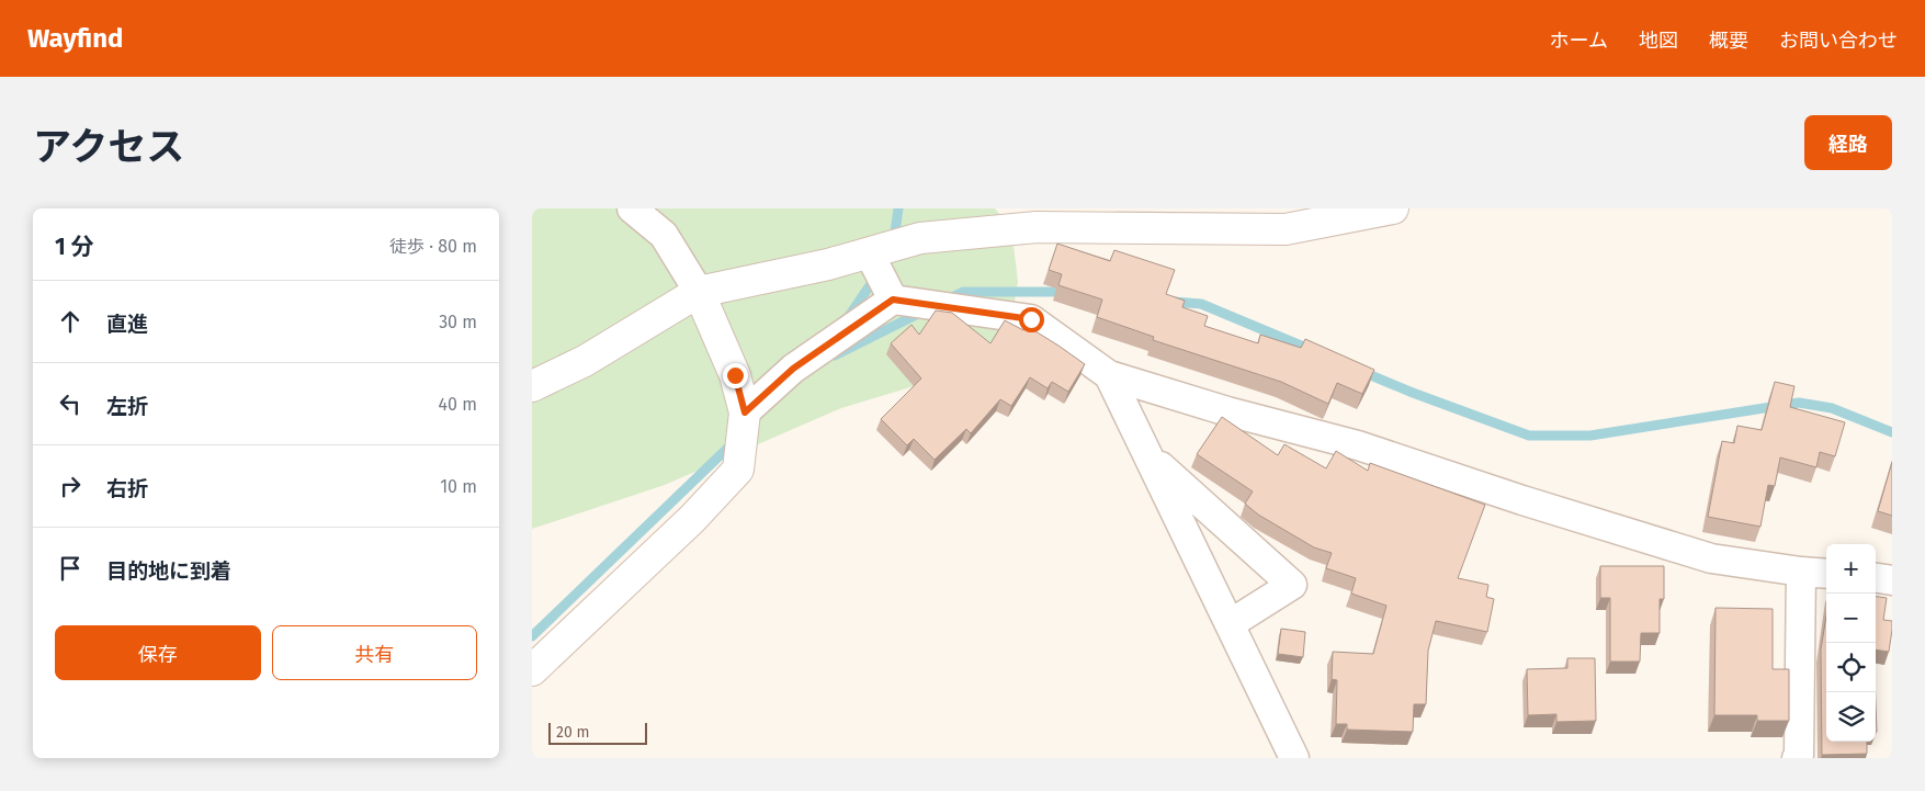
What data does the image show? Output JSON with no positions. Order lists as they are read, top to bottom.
{
  "scale_bar": "20 m",
  "page": {
    "header": "Wayfind",
    "nav": [
      "ホーム",
      "地図",
      "概要",
      "お問い合わせ"
    ],
    "title": "アクセス",
    "buttons": [
      "経路",
      ["保存", "共有"]
    ],
    "heading": ["1 分", "徒歩 · 80 m"],
    "list": [
      ["直進", "30 m"],
      ["左折", "40 m"],
      ["右折", "10 m"],
      "目的地に到着"
    ],
    "map_buttons": ["+", "−"],
    "scale": "20 m"
  }
}
